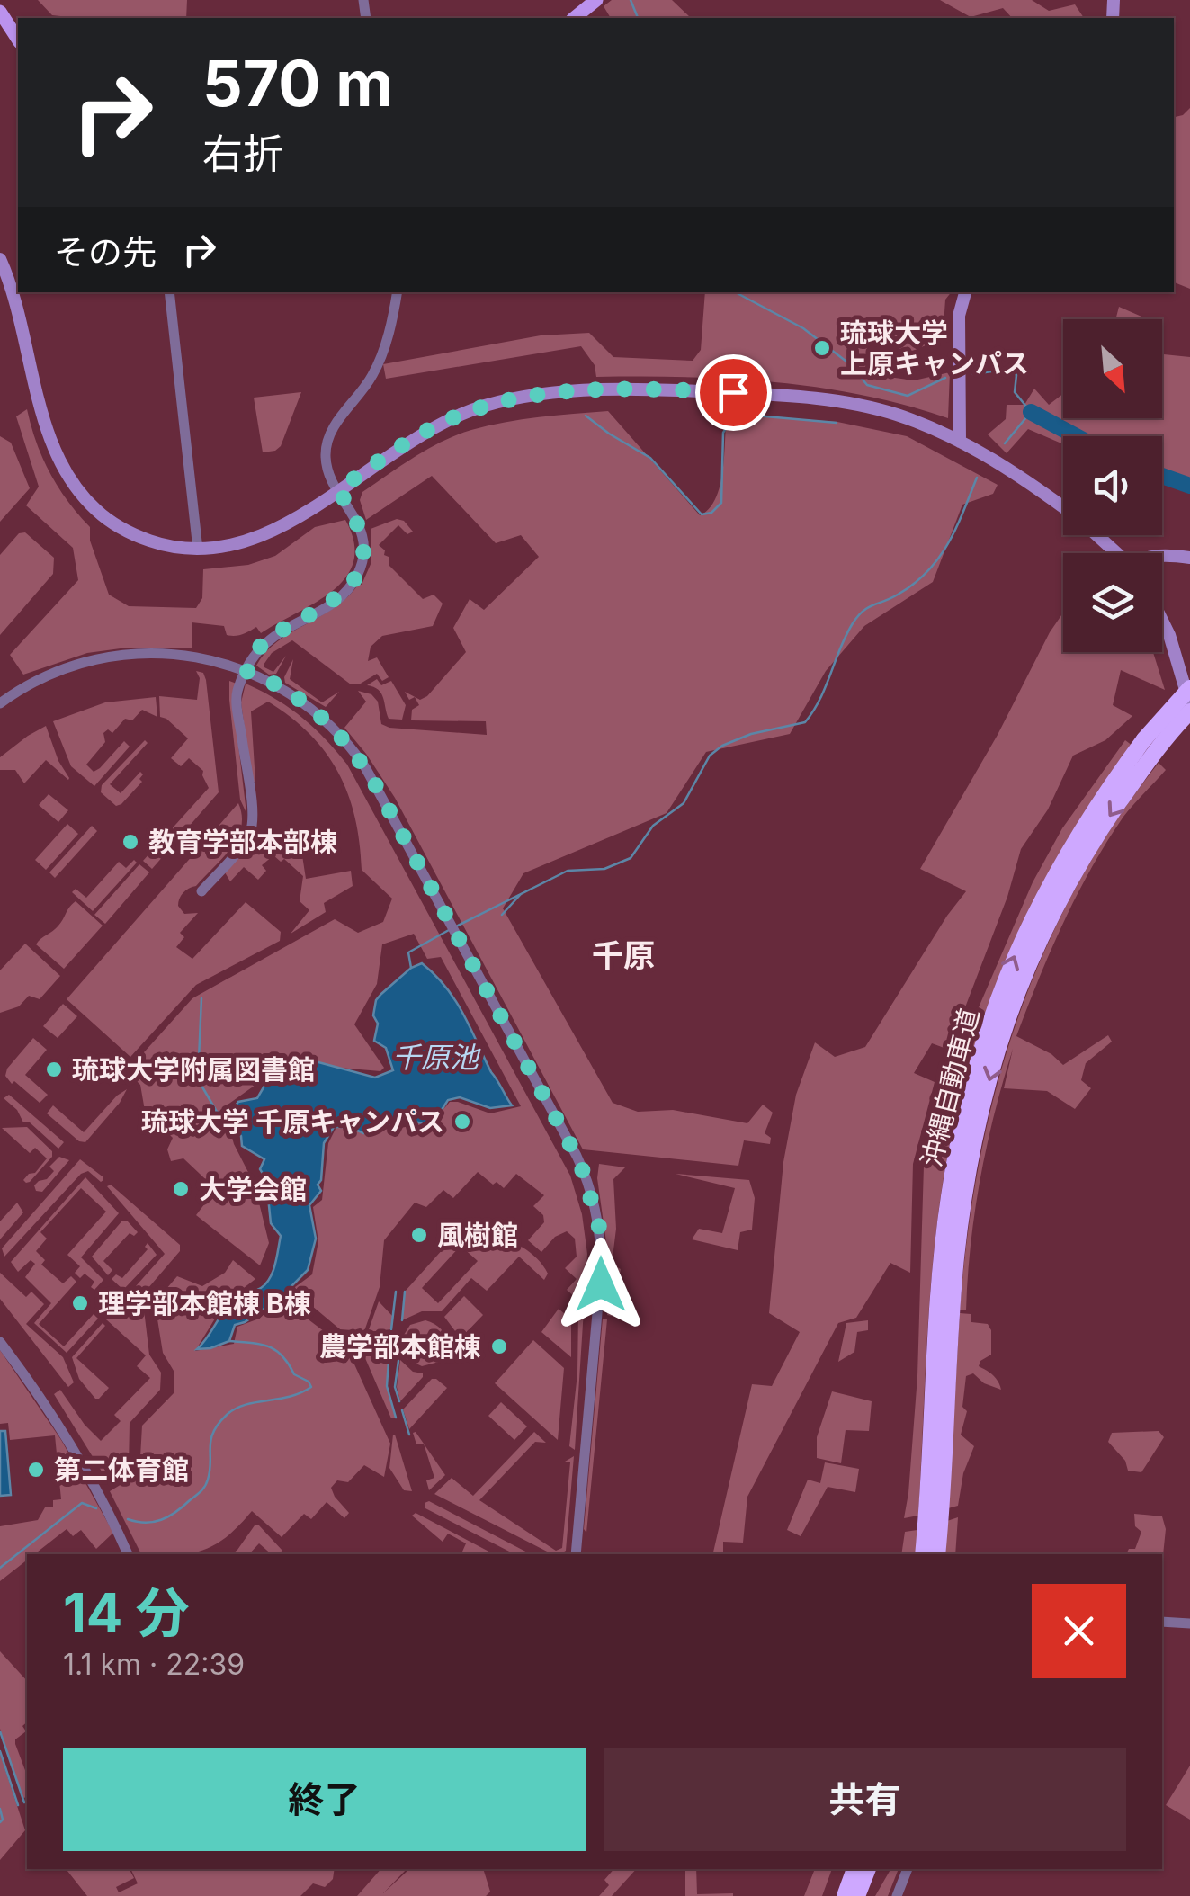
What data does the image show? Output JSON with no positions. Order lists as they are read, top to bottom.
{
  "streets": {
    "highway": ["沖縄自動車道"]
  },
  "districts": ["千原"],
  "water": ["千原池"],
  "places": [
    "琉球大学 上原キャンパス",
    "教育学部本部棟",
    "琉球大学附属図書館",
    "琉球大学 千原キャンパス",
    "大学会館",
    "風樹館",
    "理学部本館棟 B棟",
    "農学部本館棟",
    "第二体育館"
  ],
  "north": "bottom right",
  "page": {
    "turn": ["570 m", "右折"],
    "then": "その先",
    "heading": ["14 分", "1.1 km · 22:39"],
    "buttons": ["終了", "共有"]
  }
}
